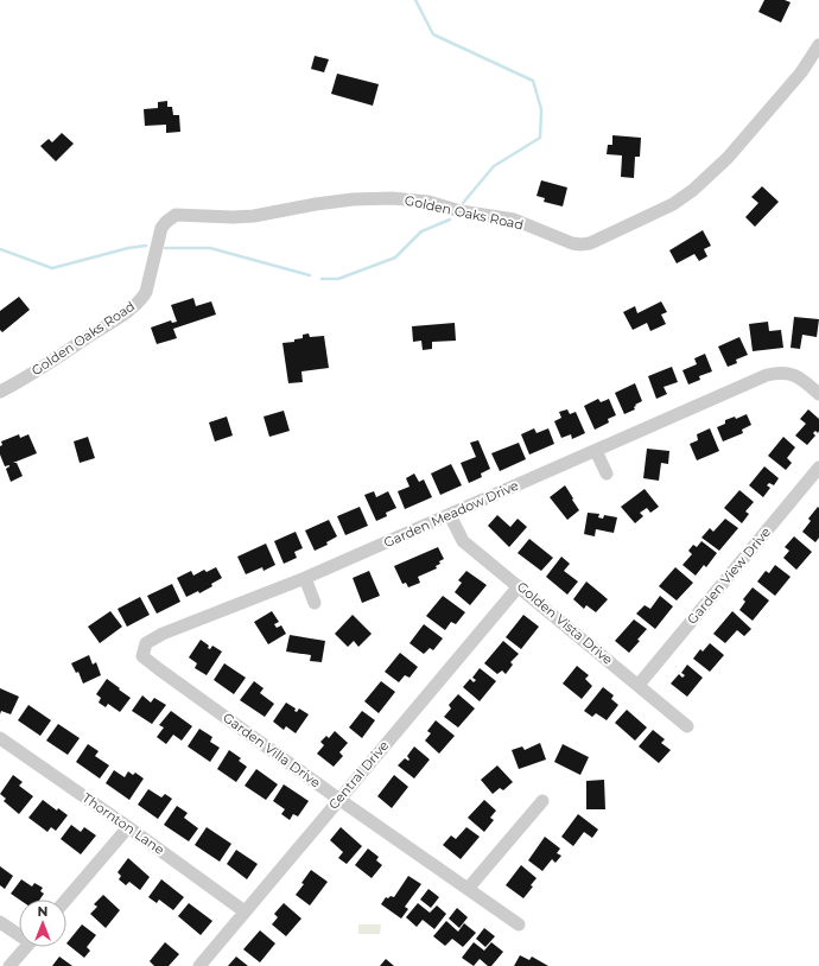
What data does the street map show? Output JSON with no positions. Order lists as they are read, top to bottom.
{
  "streets": {
    "street": [
      "Golden Oaks Road",
      "Garden Meadow Drive",
      "Garden View Drive",
      "Golden Vista Drive",
      "Garden Villa Drive",
      "Central Drive",
      "Thornton Lane"
    ]
  },
  "crossings": [
    ["Garden Meadow Drive", "Golden Vista Drive"],
    ["Garden Meadow Drive", "Garden Villa Drive"],
    ["Garden View Drive", "Golden Vista Drive"],
    ["Golden Vista Drive", "Central Drive"],
    ["Garden Villa Drive", "Central Drive"],
    ["Central Drive", "Thornton Lane"]
  ],
  "north": "top"
}
